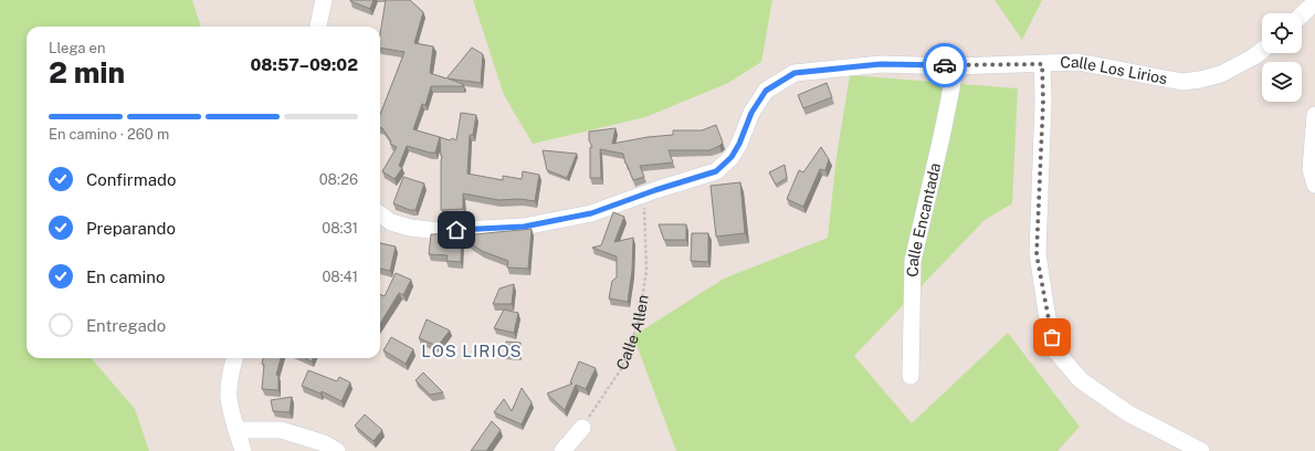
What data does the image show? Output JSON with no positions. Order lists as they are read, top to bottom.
{
  "streets": {
    "street": ["Calle Los Lirios", "Calle Encantada"],
    "path": ["Calle Allen"]
  },
  "crossings": [
    ["Calle Los Lirios", "Calle Encantada"],
    ["Calle Los Lirios", "Calle Allen"]
  ],
  "districts": ["LOS LIRIOS"],
  "page": {
    "heading": ["2 min", "Llega en", "08:57–09:02"],
    "bar": "En camino · 260 m",
    "list": [
      ["Confirmado", "08:26"],
      ["Preparando", "08:31"],
      ["En camino", "08:41"],
      "Entregado"
    ]
  }
}
